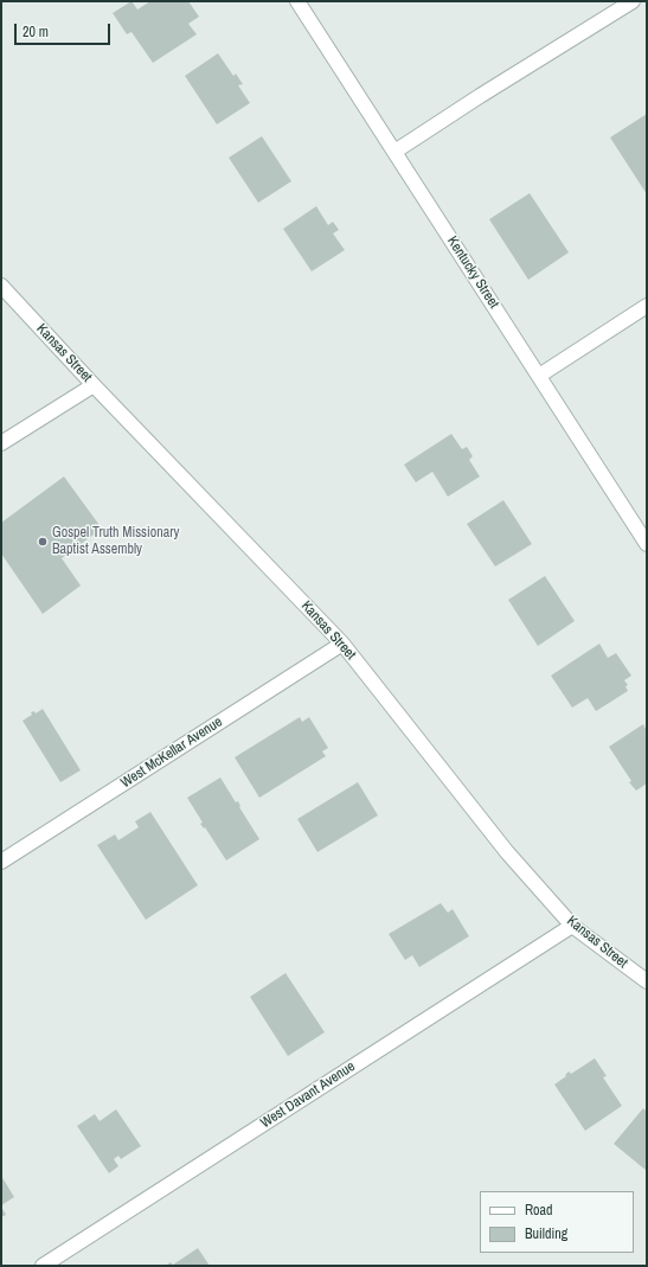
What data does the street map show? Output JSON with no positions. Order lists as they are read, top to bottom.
{
  "streets": {
    "street": [
      "Kentucky Street",
      "Kansas Street",
      "West McKellar Avenue",
      "West Davant Avenue"
    ]
  },
  "crossings": [
    ["Kansas Street", "West McKellar Avenue"],
    ["Kansas Street", "West Davant Avenue"]
  ],
  "places": ["Gospel Truth Missionary Baptist Assembly"],
  "legend": ["Road", "Building"],
  "scale_bar": "20 m"
}
